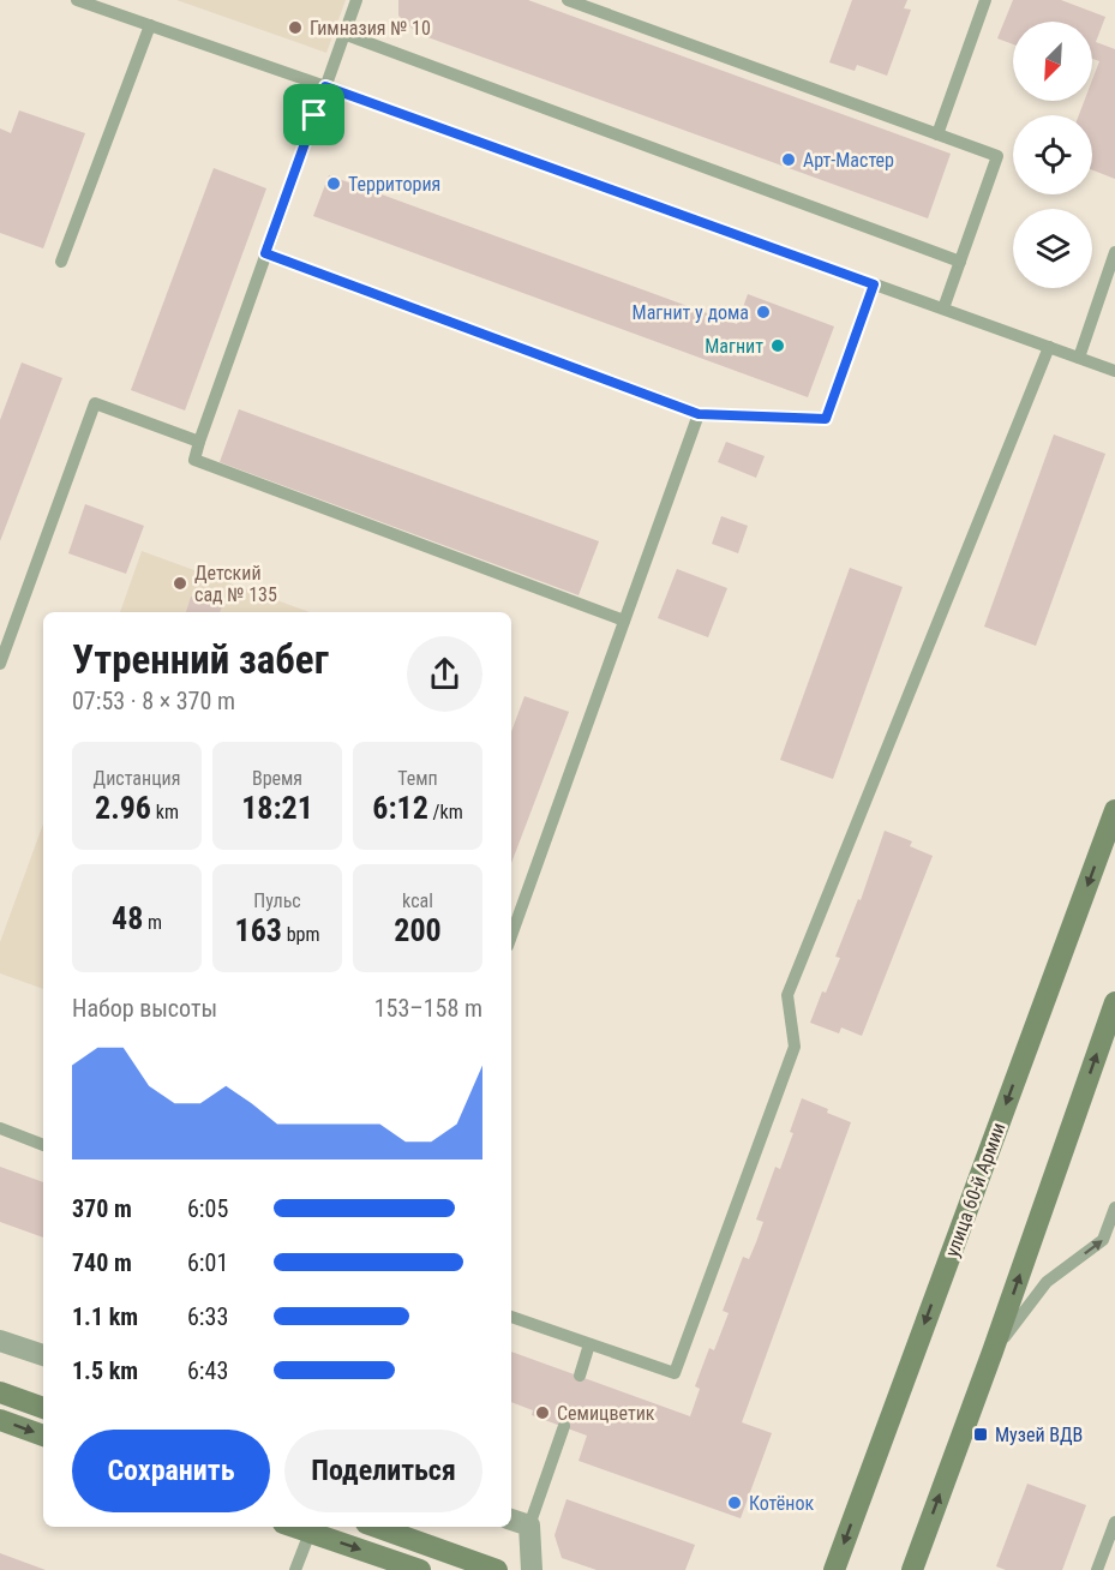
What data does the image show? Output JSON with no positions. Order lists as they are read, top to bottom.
{
  "streets": {
    "main road": ["улица 60-й Армии"]
  },
  "places": {
    "other": [
      "Гимназия № 10",
      "Арт-Мастер",
      "Территория",
      "Магнит у дома",
      "Магнит",
      "Детский сад № 135",
      "Cемицветик",
      "Котёнок"
    ],
    "transit": ["Музей ВДВ"]
  },
  "north": "bottom left",
  "page": {
    "heading": ["Утренний забег", "07:53 · 8 × 370 m"],
    "stats": [
      ["Дистанция", "2.96 km"],
      ["Время", "18:21"],
      ["Темп", "6:12 /km"],
      ["48 m"],
      ["Пульс", "163 bpm"],
      ["kcal", "200"]
    ],
    "chart": ["Набор высоты", "153–158 m"],
    "list": [
      {
        "name": "370 m",
        "note": "6:05"
      },
      {
        "name": "740 m",
        "note": "6:01"
      },
      {
        "name": "1.1 km",
        "note": "6:33"
      },
      {
        "name": "1.5 km",
        "note": "6:43"
      }
    ],
    "buttons": ["Сохранить", "Поделиться"]
  }
}
